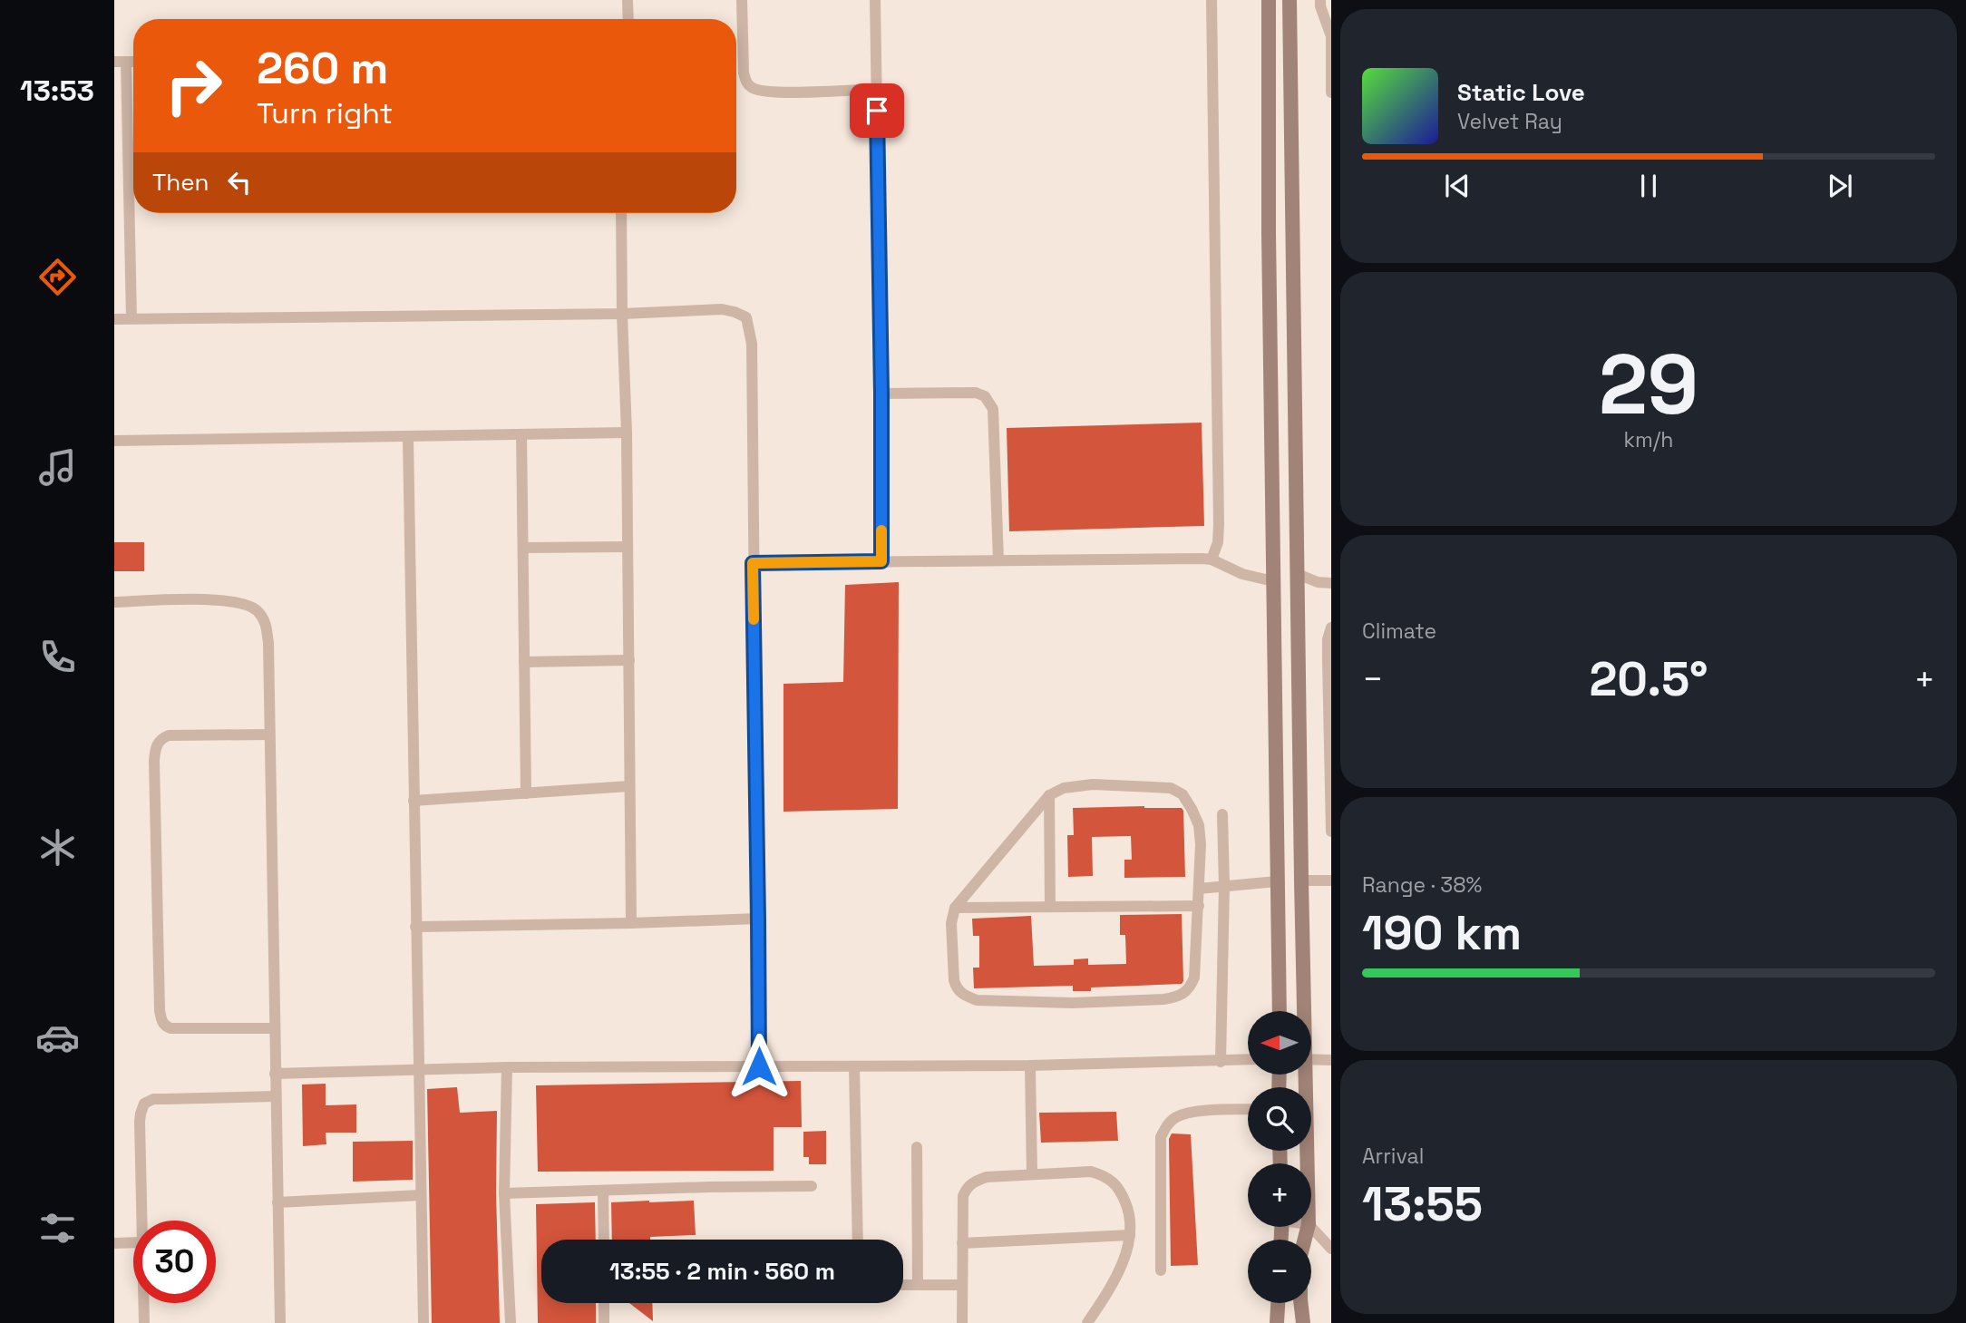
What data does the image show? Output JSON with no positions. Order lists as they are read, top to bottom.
{
  "north": "left",
  "page": {
    "tabs": "13:53",
    "turn": ["260 m", "Turn right"],
    "song": ["Static Love", "Velvet Ray"],
    "then": "Then",
    "tile": [
      ["29", "km/h"],
      "Climate",
      ["Range · 38%", "190 km"],
      ["Arrival", "13:55"]
    ],
    "heat": ["−", "20.5°", "+"],
    "map_buttons": ["+", "−"],
    "limit": "30",
    "trip": "13:55 · 2 min · 560 m"
  }
}
